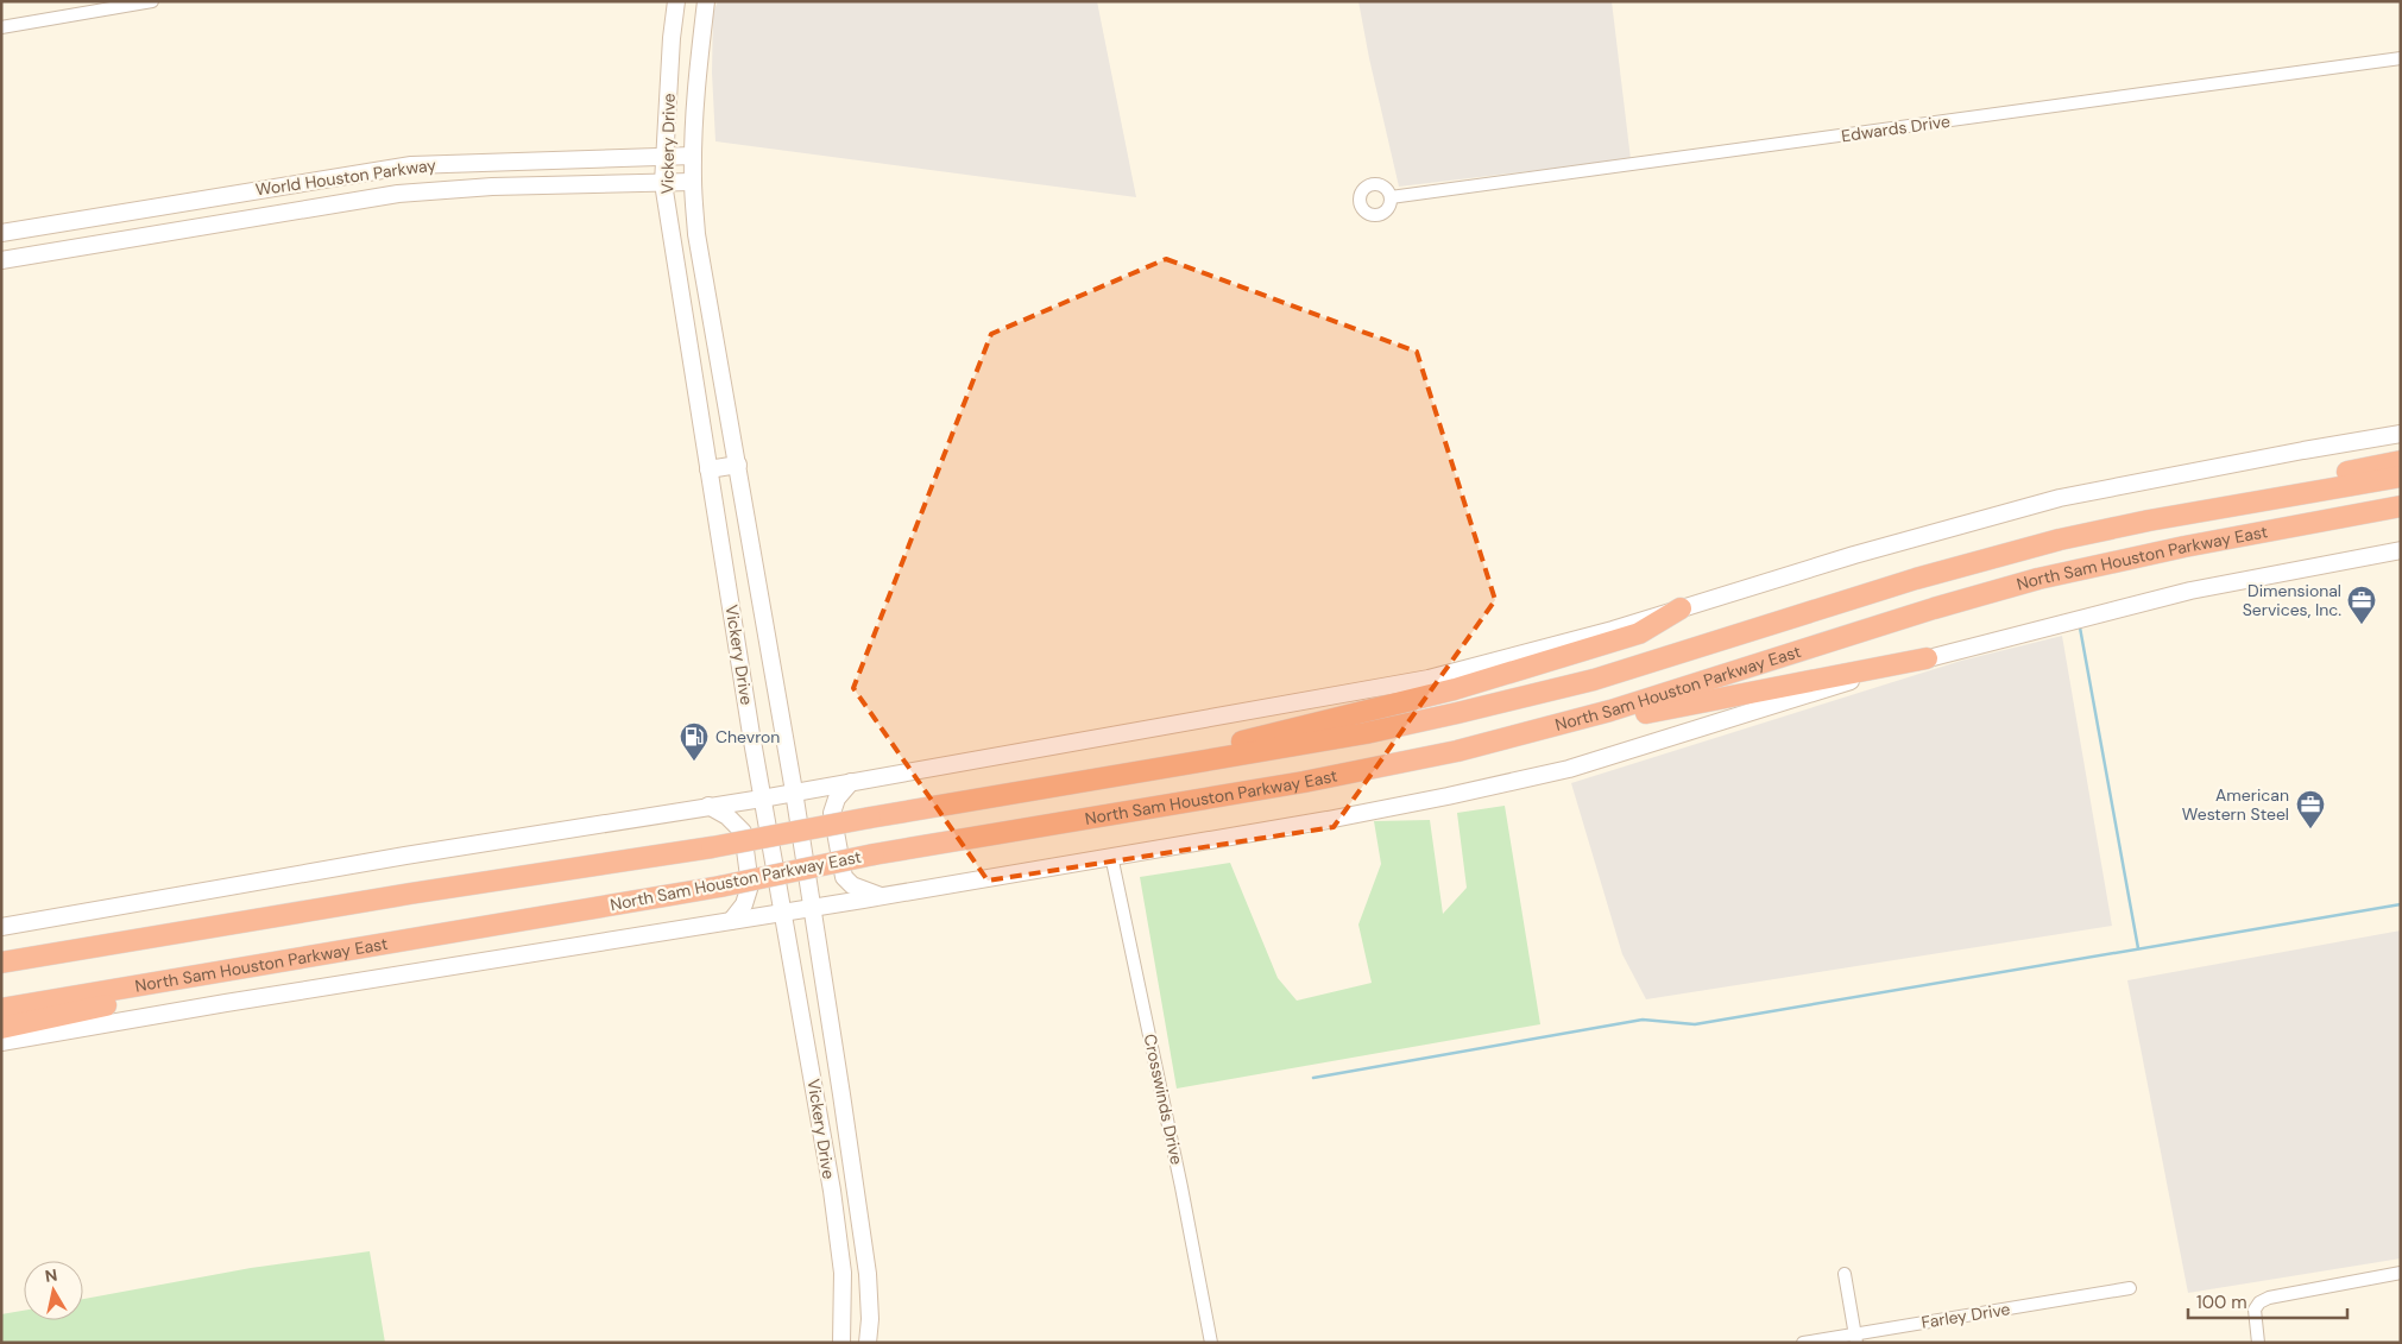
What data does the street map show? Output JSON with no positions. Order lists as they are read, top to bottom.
{
  "streets": {
    "highway": ["North Sam Houston Parkway East"],
    "main road": ["Vickery Drive", "World Houston Parkway"],
    "street": ["Edwards Drive", "Crosswinds Drive", "Farley Drive"]
  },
  "crossings": [
    ["Vickery Drive", "World Houston Parkway"],
    ["Vickery Drive", "North Sam Houston Parkway East"],
    ["North Sam Houston Parkway East", "Crosswinds Drive"]
  ],
  "places": {
    "office": ["Dimensional Services, Inc.", "American Western Steel"],
    "fuel station": ["Chevron"]
  },
  "scale_bar": "100 m",
  "north": "top"
}
